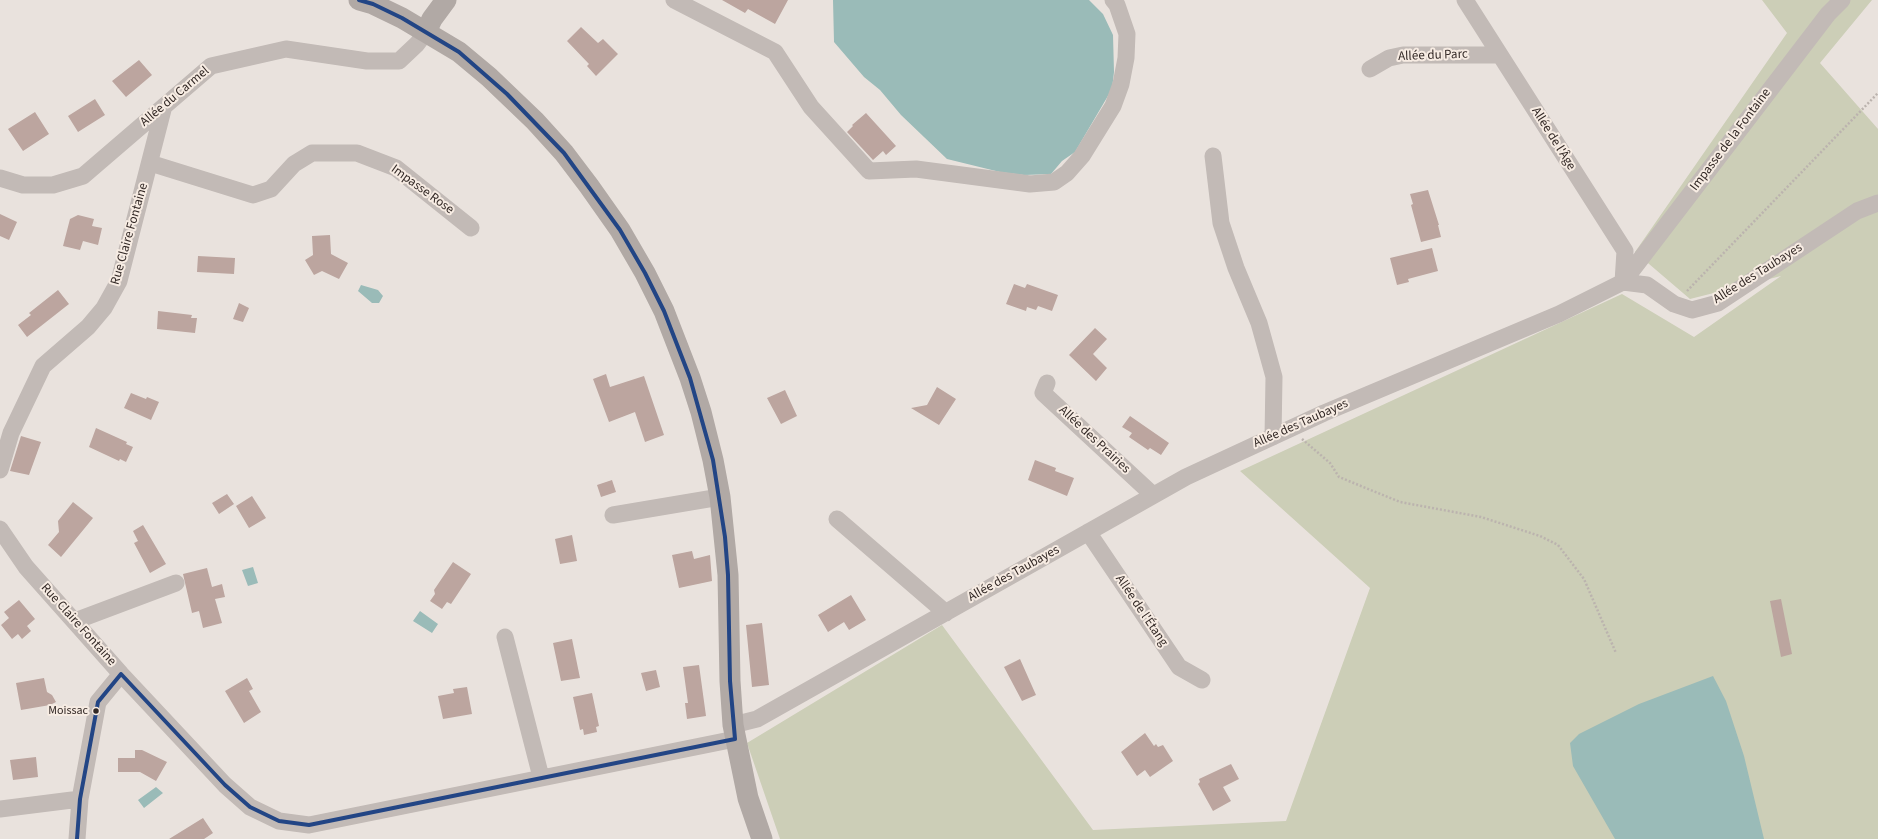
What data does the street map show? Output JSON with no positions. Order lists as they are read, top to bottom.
{
  "streets": {
    "street": [
      "Allée du Parc",
      "Allée du Carmel",
      "Allée de l'Âge",
      "Impasse de la Fontaine",
      "Impasse Rose",
      "Rue Claire Fontaine",
      "Allée des Taubayes",
      "Allée des Prairies",
      "Allée de l'Étang"
    ]
  },
  "crossings": [
    ["Allée du Parc", "Allée de l'Âge"],
    ["Allée du Carmel", "Rue Claire Fontaine"],
    ["Allée de l'Âge", "Impasse de la Fontaine"],
    ["Allée de l'Âge", "Allée des Taubayes"],
    ["Impasse de la Fontaine", "Allée des Taubayes"],
    ["Impasse Rose", "Rue Claire Fontaine"],
    ["Rue Claire Fontaine", "Allée des Taubayes"],
    ["Allée des Taubayes", "Allée des Prairies"],
    ["Allée des Taubayes", "Allée de l'Étang"]
  ],
  "places": ["Moissac"]
}
